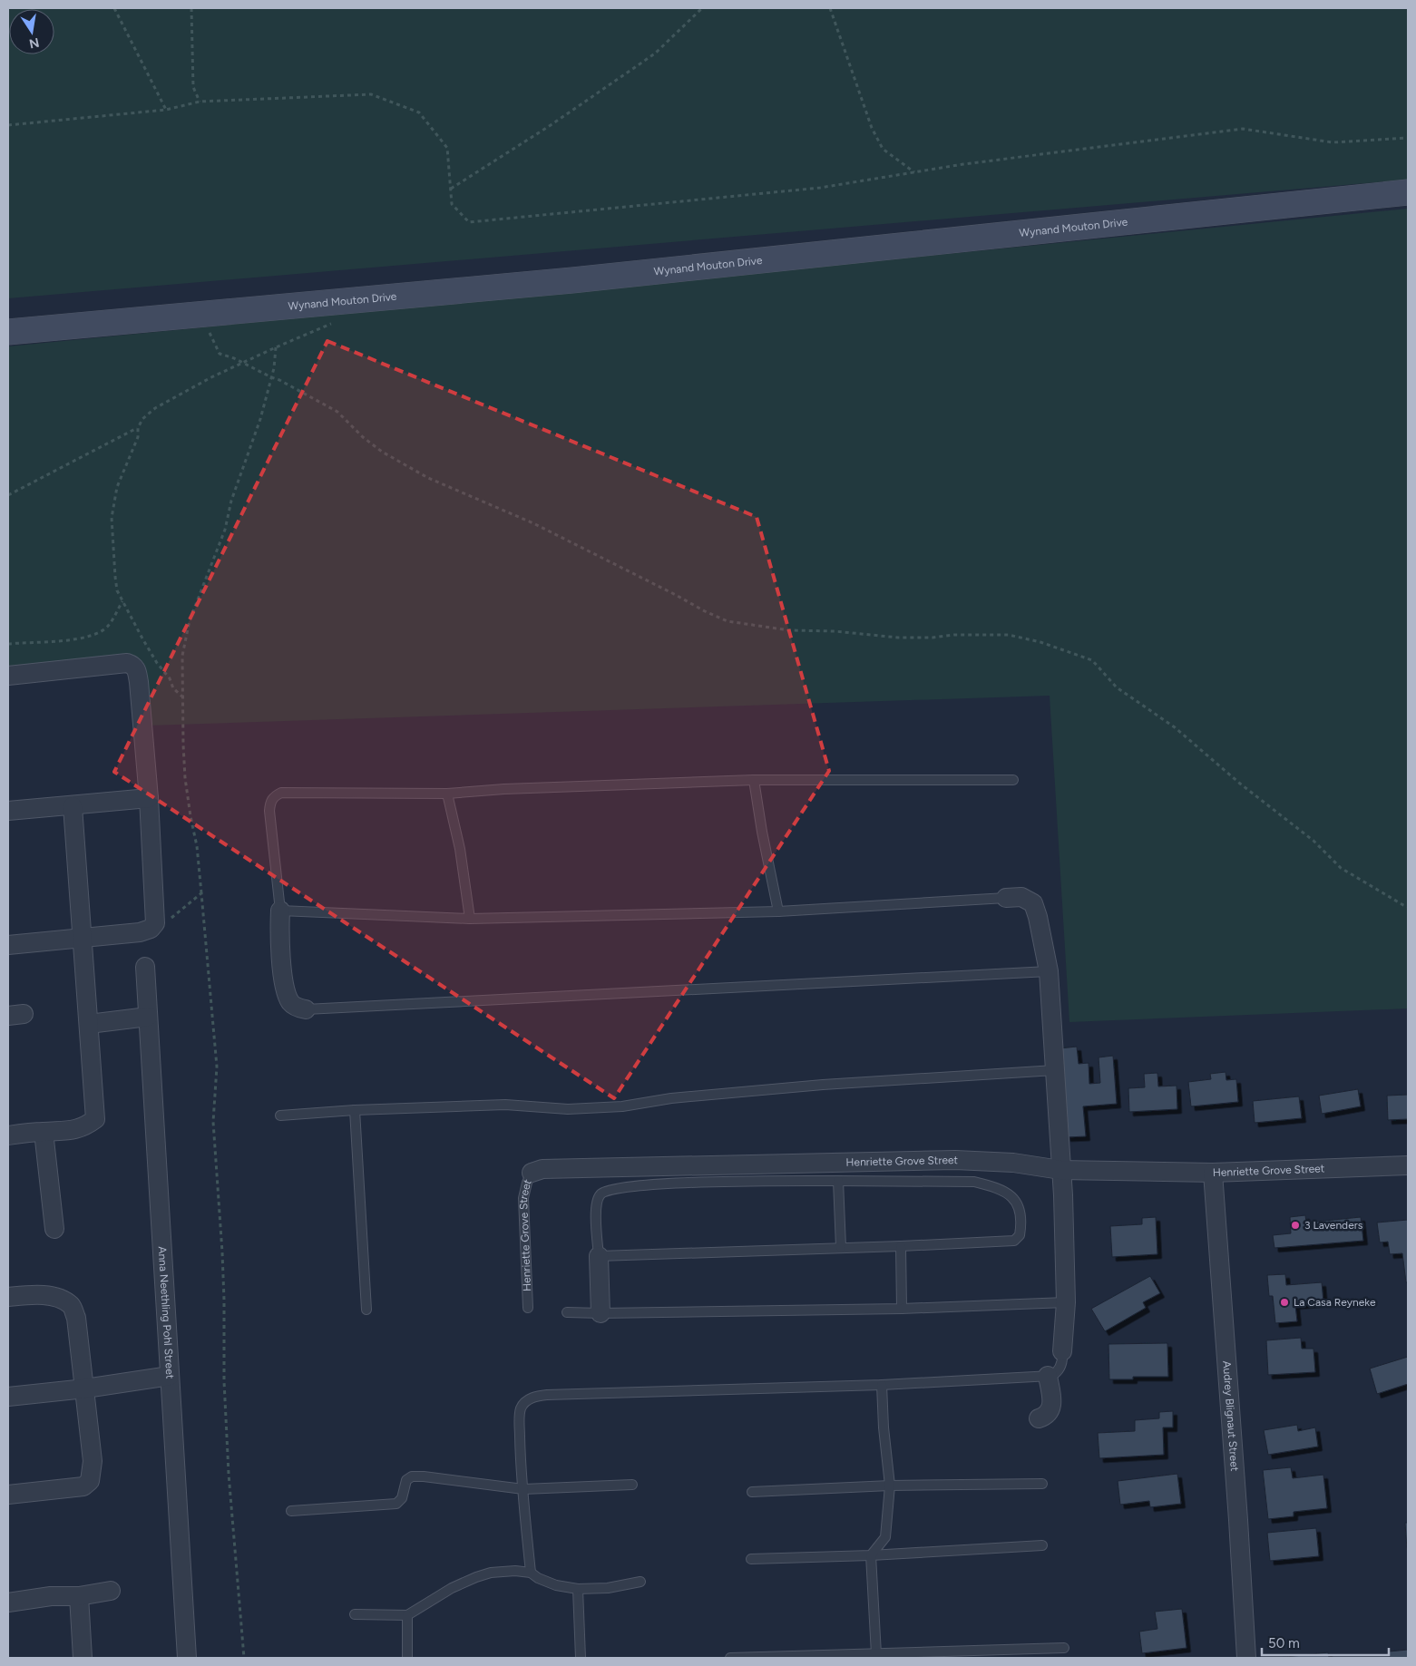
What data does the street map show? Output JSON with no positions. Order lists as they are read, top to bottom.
{
  "streets": {
    "street": [
      "Wynand Mouton Drive",
      "Henriette Grove Street",
      "Anna Neethling Pohl Street",
      "Audrey Blignaut Street"
    ]
  },
  "crossings": [
    ["Henriette Grove Street", "Audrey Blignaut Street"]
  ],
  "places": ["3 Lavenders", "La Casa Reyneke"],
  "scale_bar": "50 m",
  "north": "bottom"
}
